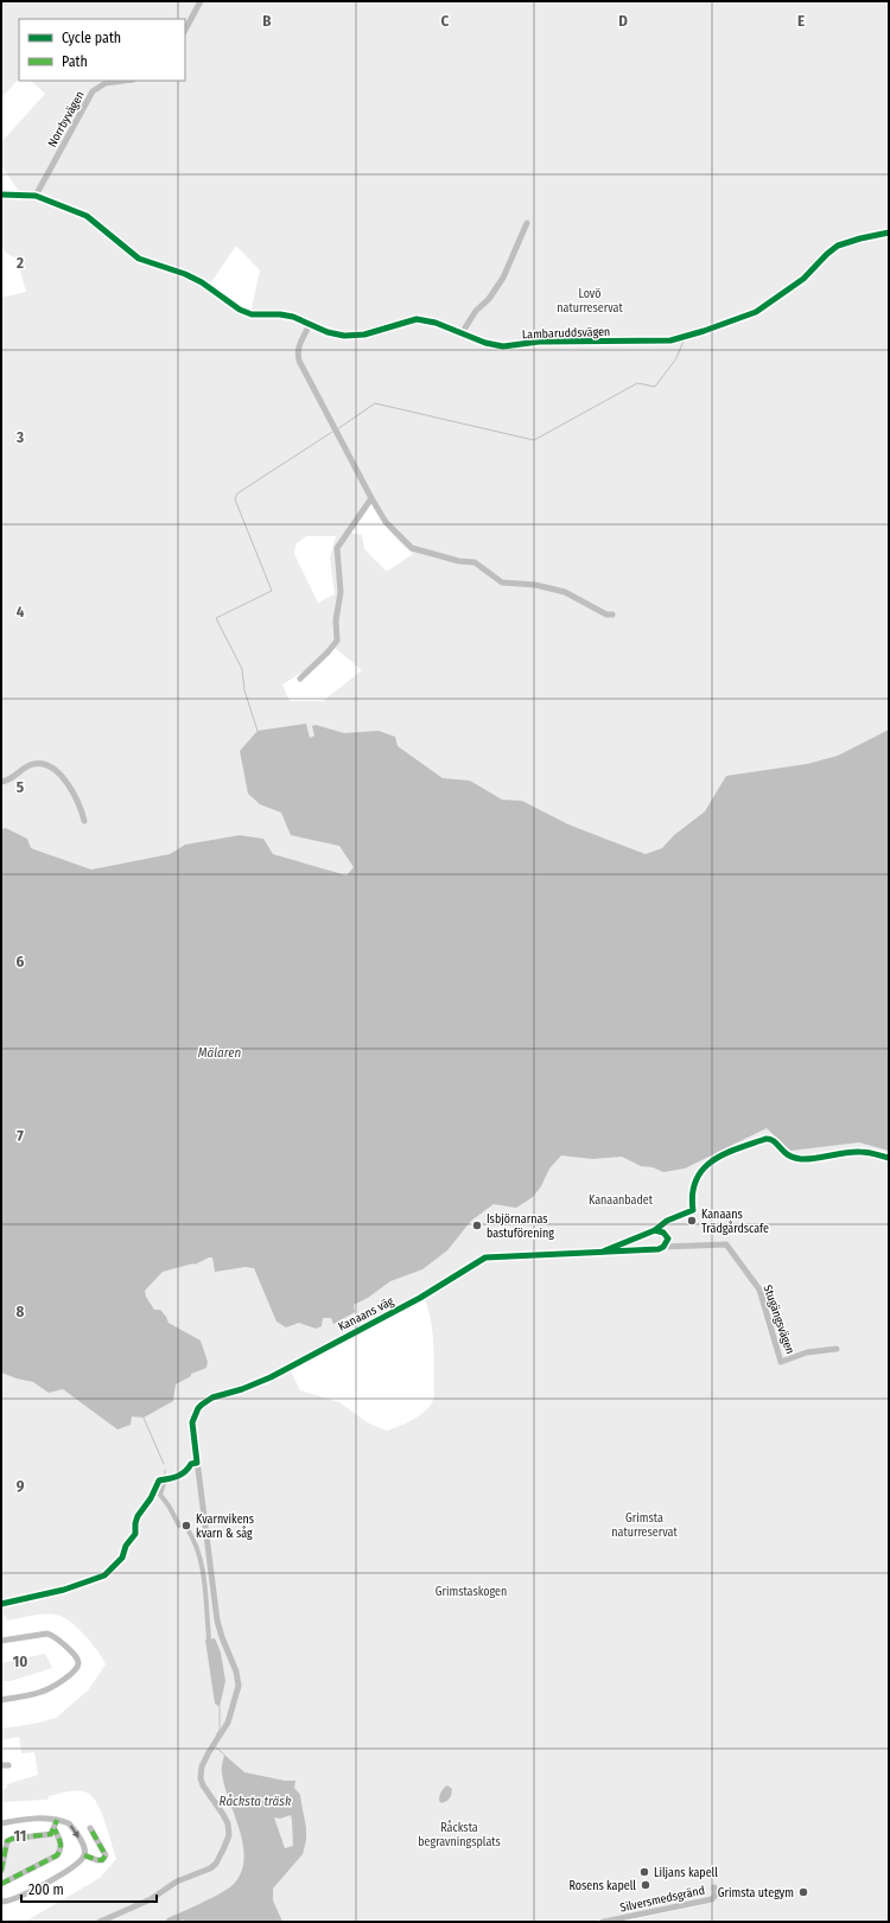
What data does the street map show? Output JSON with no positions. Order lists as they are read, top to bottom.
{
  "streets": {
    "street": [
      "Norrbyvägen",
      "Lambaruddsvägen",
      "Kanaans väg",
      "Stugängsvägen",
      "Silversmedsgränd"
    ]
  },
  "crossings": [
    ["Norrbyvägen", "Lambaruddsvägen"],
    ["Kanaans väg", "Stugängsvägen"]
  ],
  "water": ["Mälaren", "Råcksta träsk"],
  "parks": [
    "Lovö naturreservat",
    "Kanaanbadet",
    "Grimsta naturreservat",
    "Grimstaskogen",
    "Råcksta begravningsplats"
  ],
  "places": [
    "Kanaans Trädgårdscafe",
    "Isbjörnarnas bastuförening",
    "Kvarnvikens kvarn & såg",
    "Liljans kapell",
    "Rosens kapell",
    "Grimsta utegym"
  ],
  "legend": ["Cycle path", "Path"],
  "scale_bar": "200 m",
  "grid": {
    "columns": [
      "B",
      "C",
      "D",
      "E"
    ],
    "rows": [
      "2",
      "3",
      "4",
      "5",
      "6",
      "7",
      "8",
      "9",
      "10",
      "11"
    ]
  }
}
